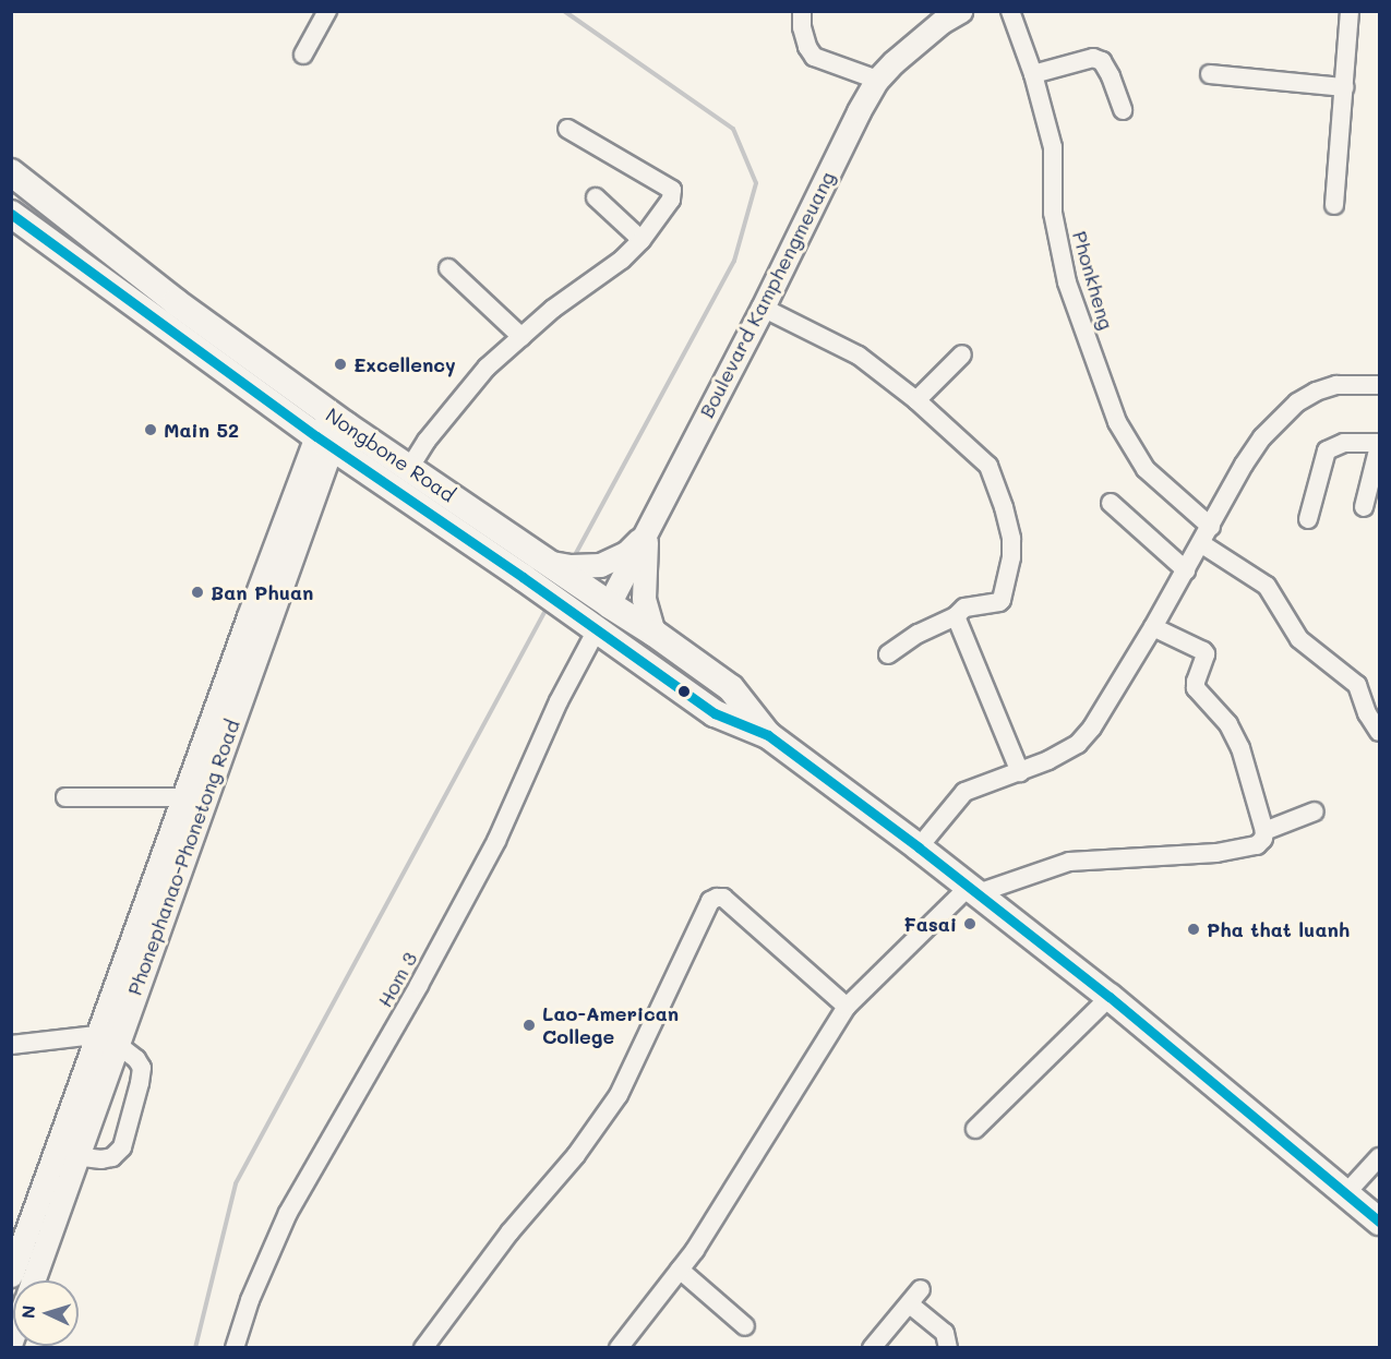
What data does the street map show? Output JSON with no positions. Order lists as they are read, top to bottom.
{
  "streets": {
    "highway": ["Nongbone Road"],
    "main road": ["Boulevard Kamphengmeuang", "Phonephanao-Phonetong Road"],
    "street": ["Phonkheng", "Hom 3"]
  },
  "crossings": [
    ["Boulevard Kamphengmeuang", "Nongbone Road"],
    ["Nongbone Road", "Phonephanao-Phonetong Road"],
    ["Nongbone Road", "Hom 3"]
  ],
  "places": [
    "Excellency",
    "Main 52",
    "Ban Phuan",
    "Fasai",
    "Pha that luanh",
    "Lao-American College"
  ],
  "north": "left"
}
